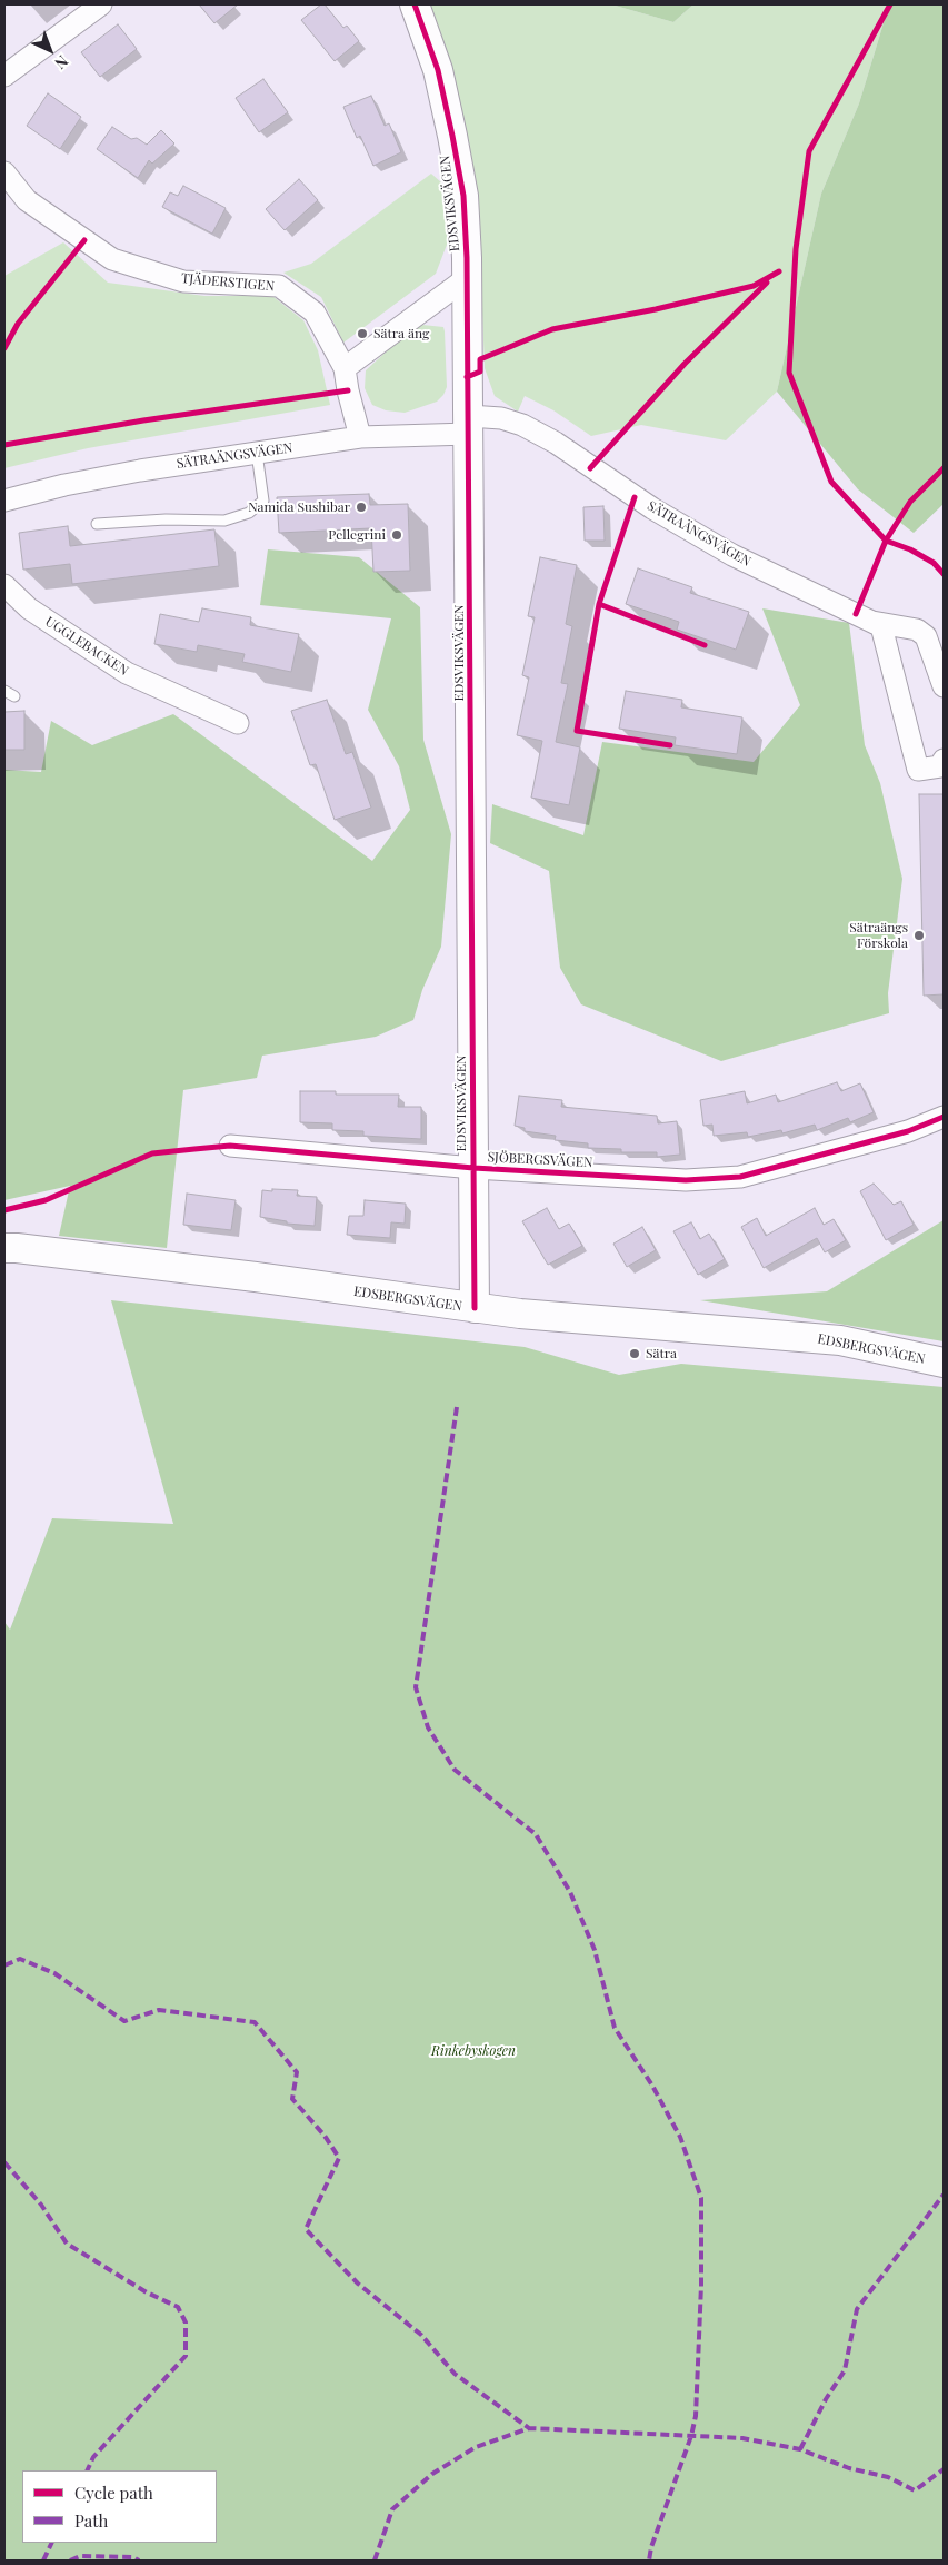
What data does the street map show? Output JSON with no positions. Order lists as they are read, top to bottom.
{
  "streets": {
    "street": [
      "EDSVIKSVÄGEN",
      "TJÄDERSTIGEN",
      "SÄTRAÄNGSVÄGEN",
      "UGGLEBACKEN",
      "SJÖBERGSVÄGEN",
      "EDSBERGSVÄGEN"
    ]
  },
  "crossings": [
    ["EDSVIKSVÄGEN", "SÄTRAÄNGSVÄGEN"],
    ["EDSVIKSVÄGEN", "SJÖBERGSVÄGEN"],
    ["EDSVIKSVÄGEN", "EDSBERGSVÄGEN"],
    ["TJÄDERSTIGEN", "SÄTRAÄNGSVÄGEN"]
  ],
  "parks": ["Rinkebyskogen"],
  "places": [
    "Sätra äng",
    "Namida Sushibar",
    "Pellegrini",
    "Sätraängs Förskola",
    "Sätra"
  ],
  "legend": ["Cycle path", "Path"],
  "north": "bottom right"
}
